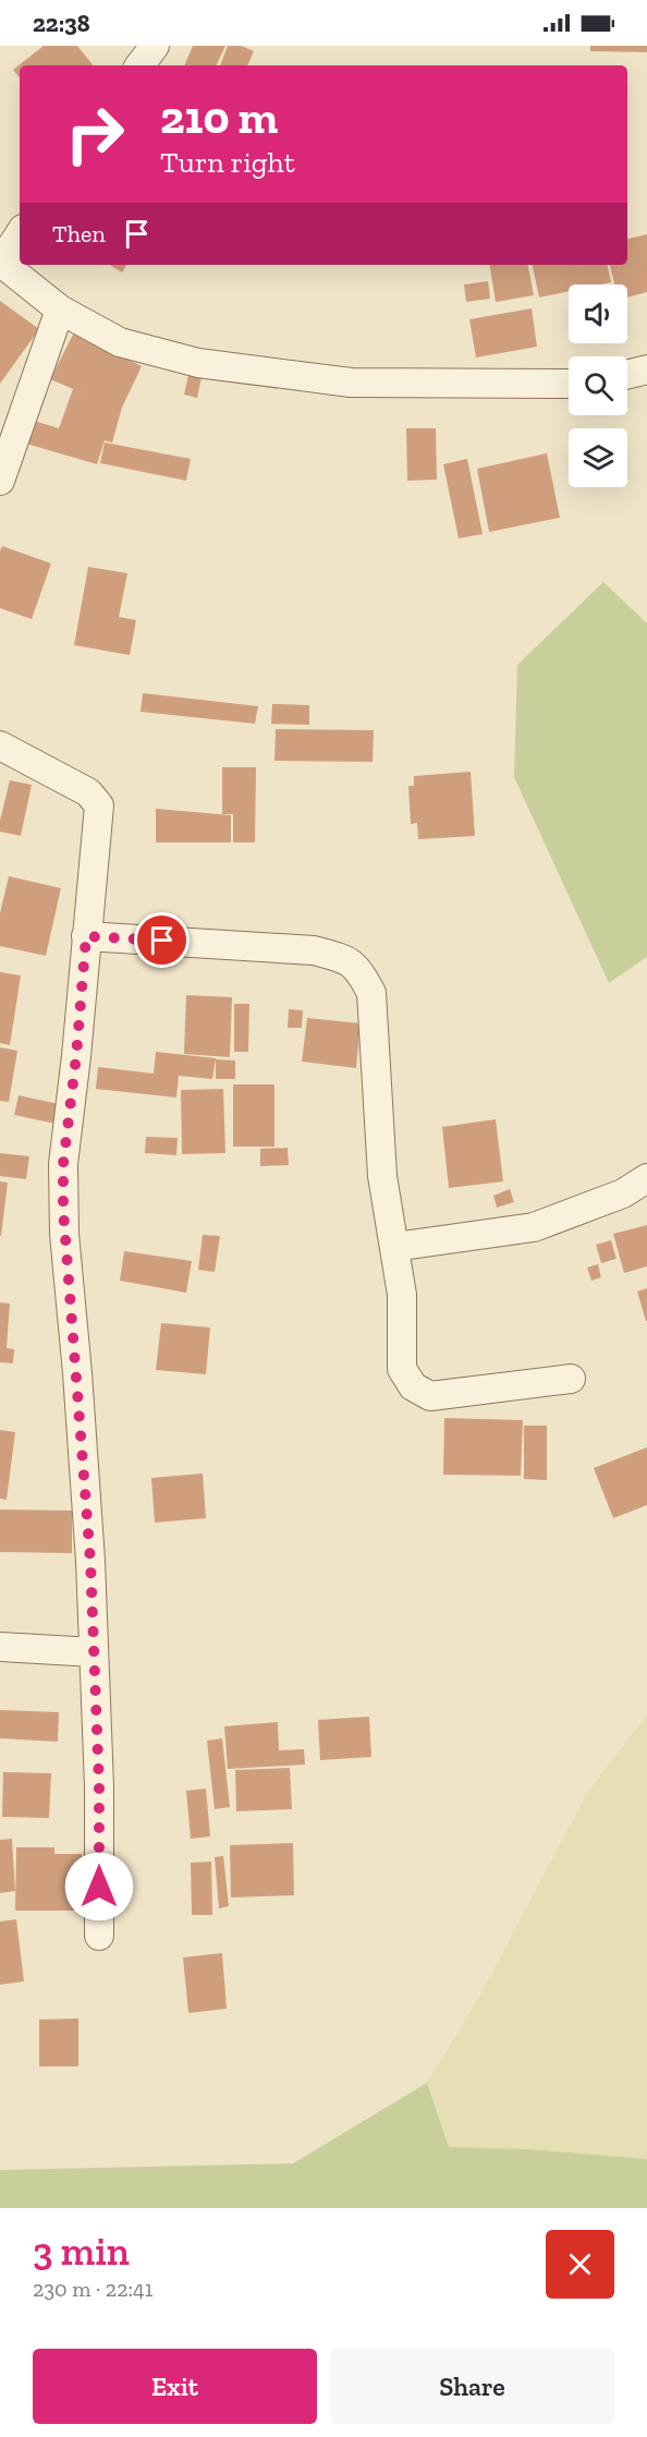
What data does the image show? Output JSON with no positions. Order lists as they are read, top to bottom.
{
  "page": {
    "status": "22:38",
    "turn": ["210 m", "Turn right"],
    "then": "Then",
    "heading": ["3 min", "230 m · 22:41"],
    "buttons": ["Exit", "Share"]
  }
}
